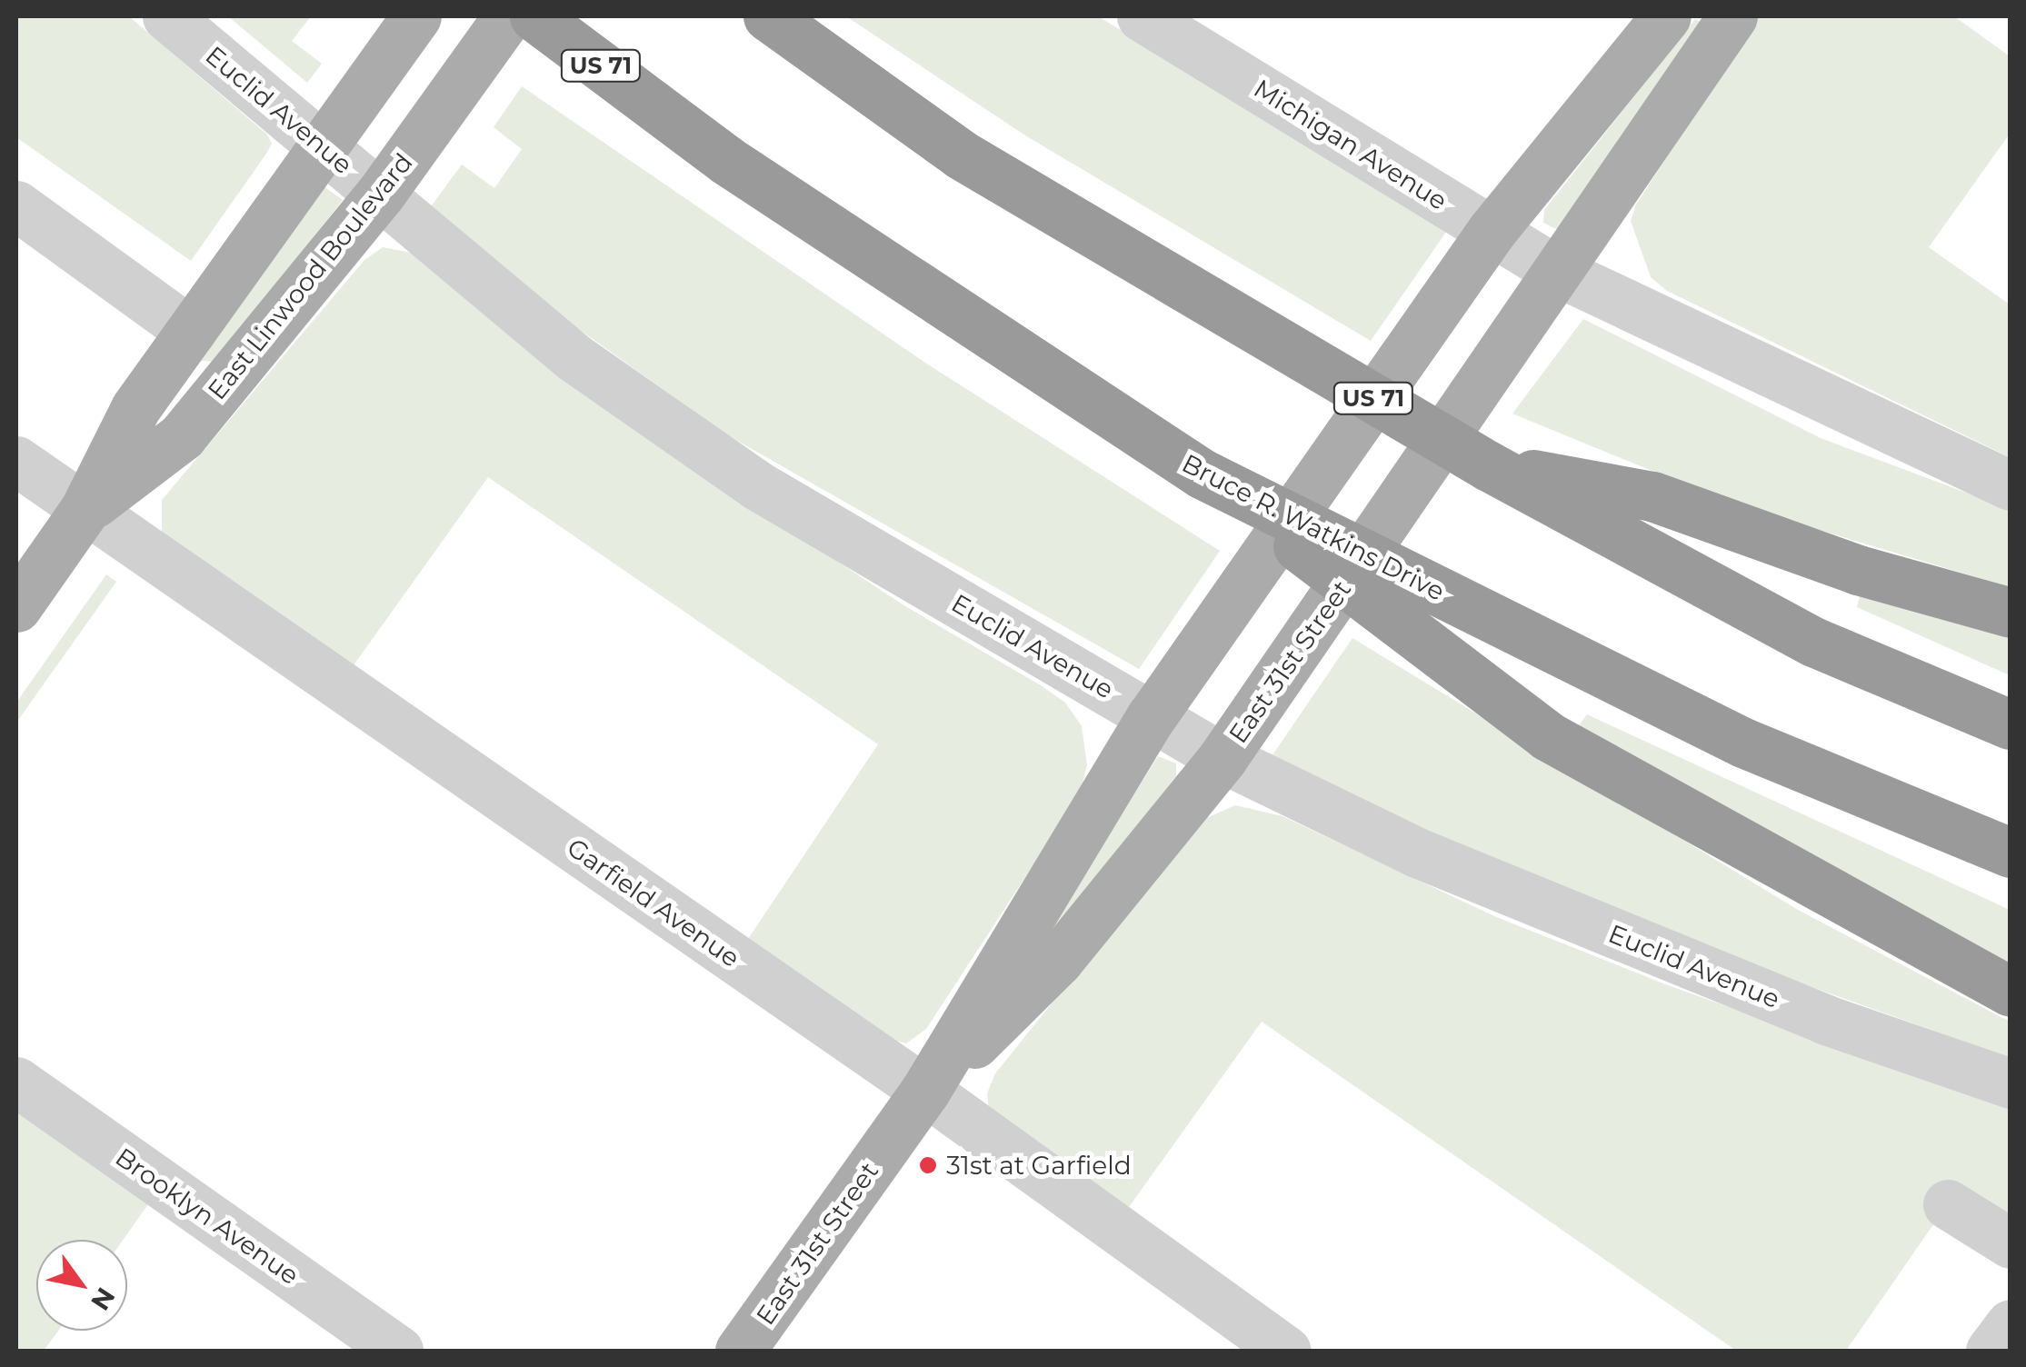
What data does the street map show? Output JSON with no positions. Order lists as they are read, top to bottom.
{
  "streets": {
    "highway": ["US 71", "Bruce R. Watkins Drive"],
    "main road": ["East Linwood Boulevard", "East 31st Street"],
    "street": [
      "Euclid Avenue",
      "Michigan Avenue",
      "Garfield Avenue",
      "Brooklyn Avenue"
    ]
  },
  "crossings": [
    ["Euclid Avenue", "East Linwood Boulevard"],
    ["Euclid Avenue", "East 31st Street"],
    ["Michigan Avenue", "East 31st Street"],
    ["East Linwood Boulevard", "Garfield Avenue"],
    ["East 31st Street", "Garfield Avenue"]
  ],
  "places": ["31st at Garfield"],
  "north": "bottom right"
}
